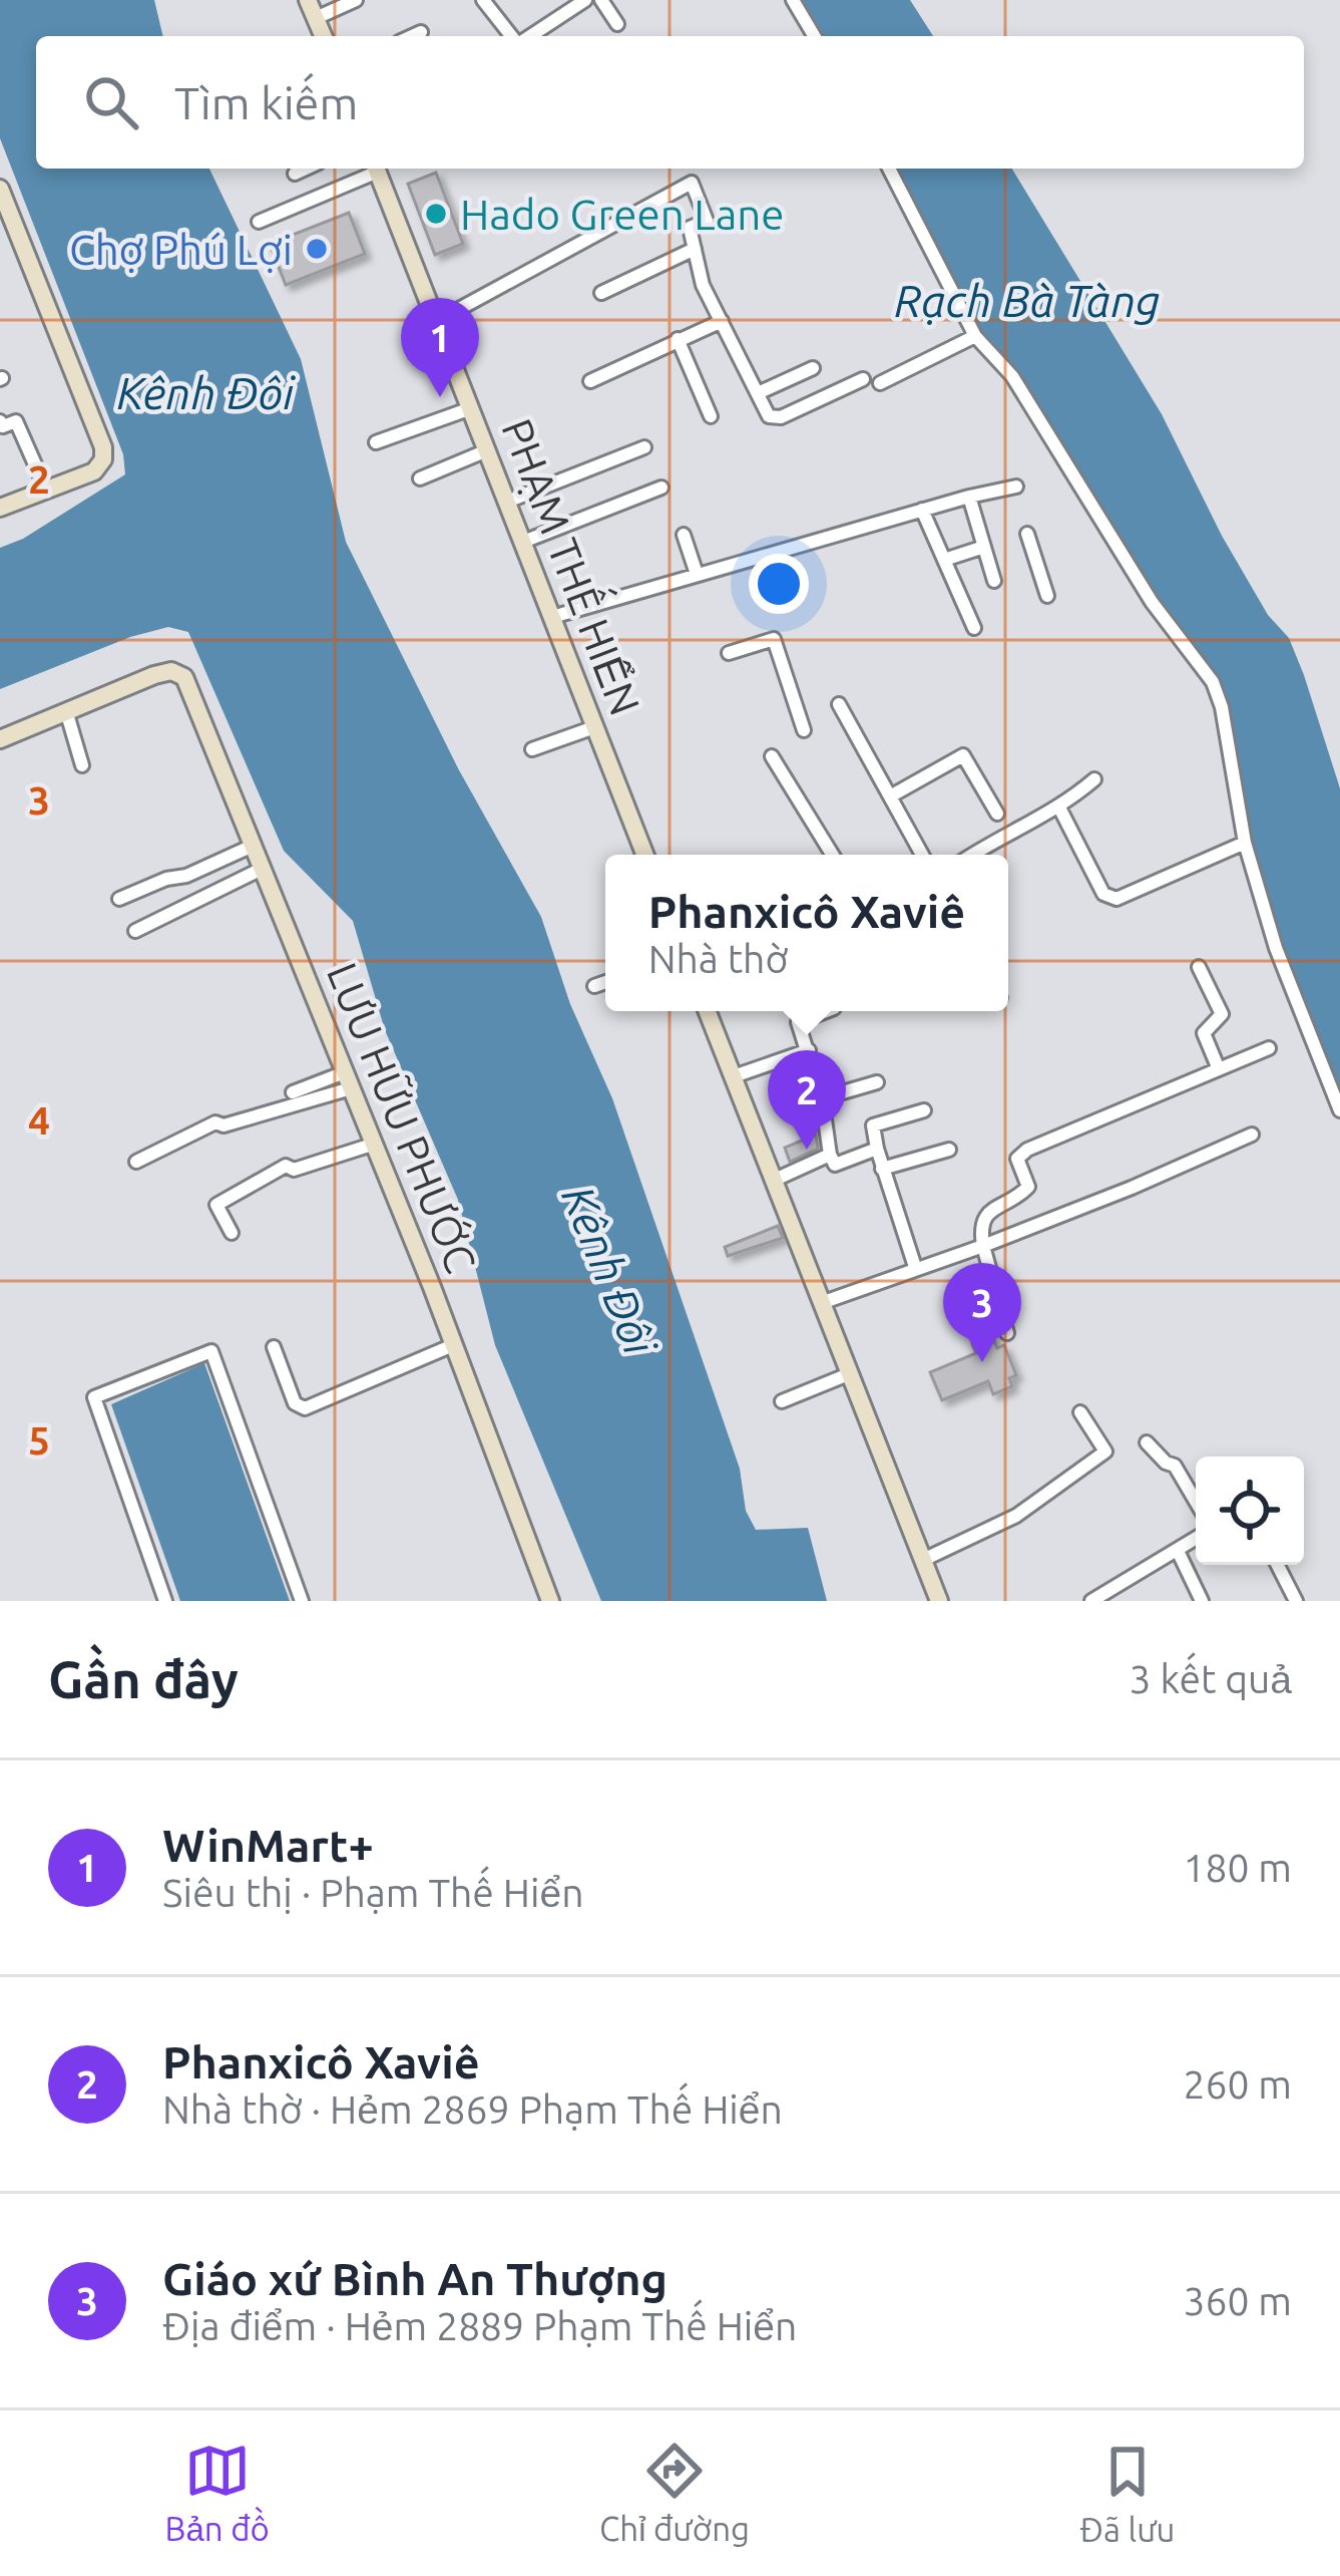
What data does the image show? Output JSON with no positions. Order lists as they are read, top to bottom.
{
  "streets": {
    "street": ["PHẠM THẾ HIỂN", "LƯU HỮU PHƯỚC"]
  },
  "water": ["Rạch Bà Tàng", "Kênh Đôi"],
  "places": ["Hado Green Lane", "Chợ Phú Lợi"],
  "page": {
    "search": "Tìm kiếm",
    "pins": ["1", "2", "3"],
    "popup": ["Phanxicô Xaviê", "Nhà thờ"],
    "heading": ["Gần đây", "3 kết quả"],
    "list": [
      {
        "mark": "1",
        "name": "WinMart+",
        "note": "Siêu thị · Phạm Thế Hiển",
        "value": "180 m"
      },
      {
        "mark": "2",
        "name": "Phanxicô Xaviê",
        "note": "Nhà thờ · Hẻm 2869 Phạm Thế Hiển",
        "value": "260 m"
      },
      {
        "mark": "3",
        "name": "Giáo xứ Bình An Thượng",
        "note": "Địa điểm · Hẻm 2889 Phạm Thế Hiển",
        "value": "360 m"
      }
    ],
    "nav": ["Bản đồ", "Chỉ đường", "Đã lưu"]
  },
  "grid": {
    "rows": [
      "2",
      "3",
      "4",
      "5"
    ]
  }
}
